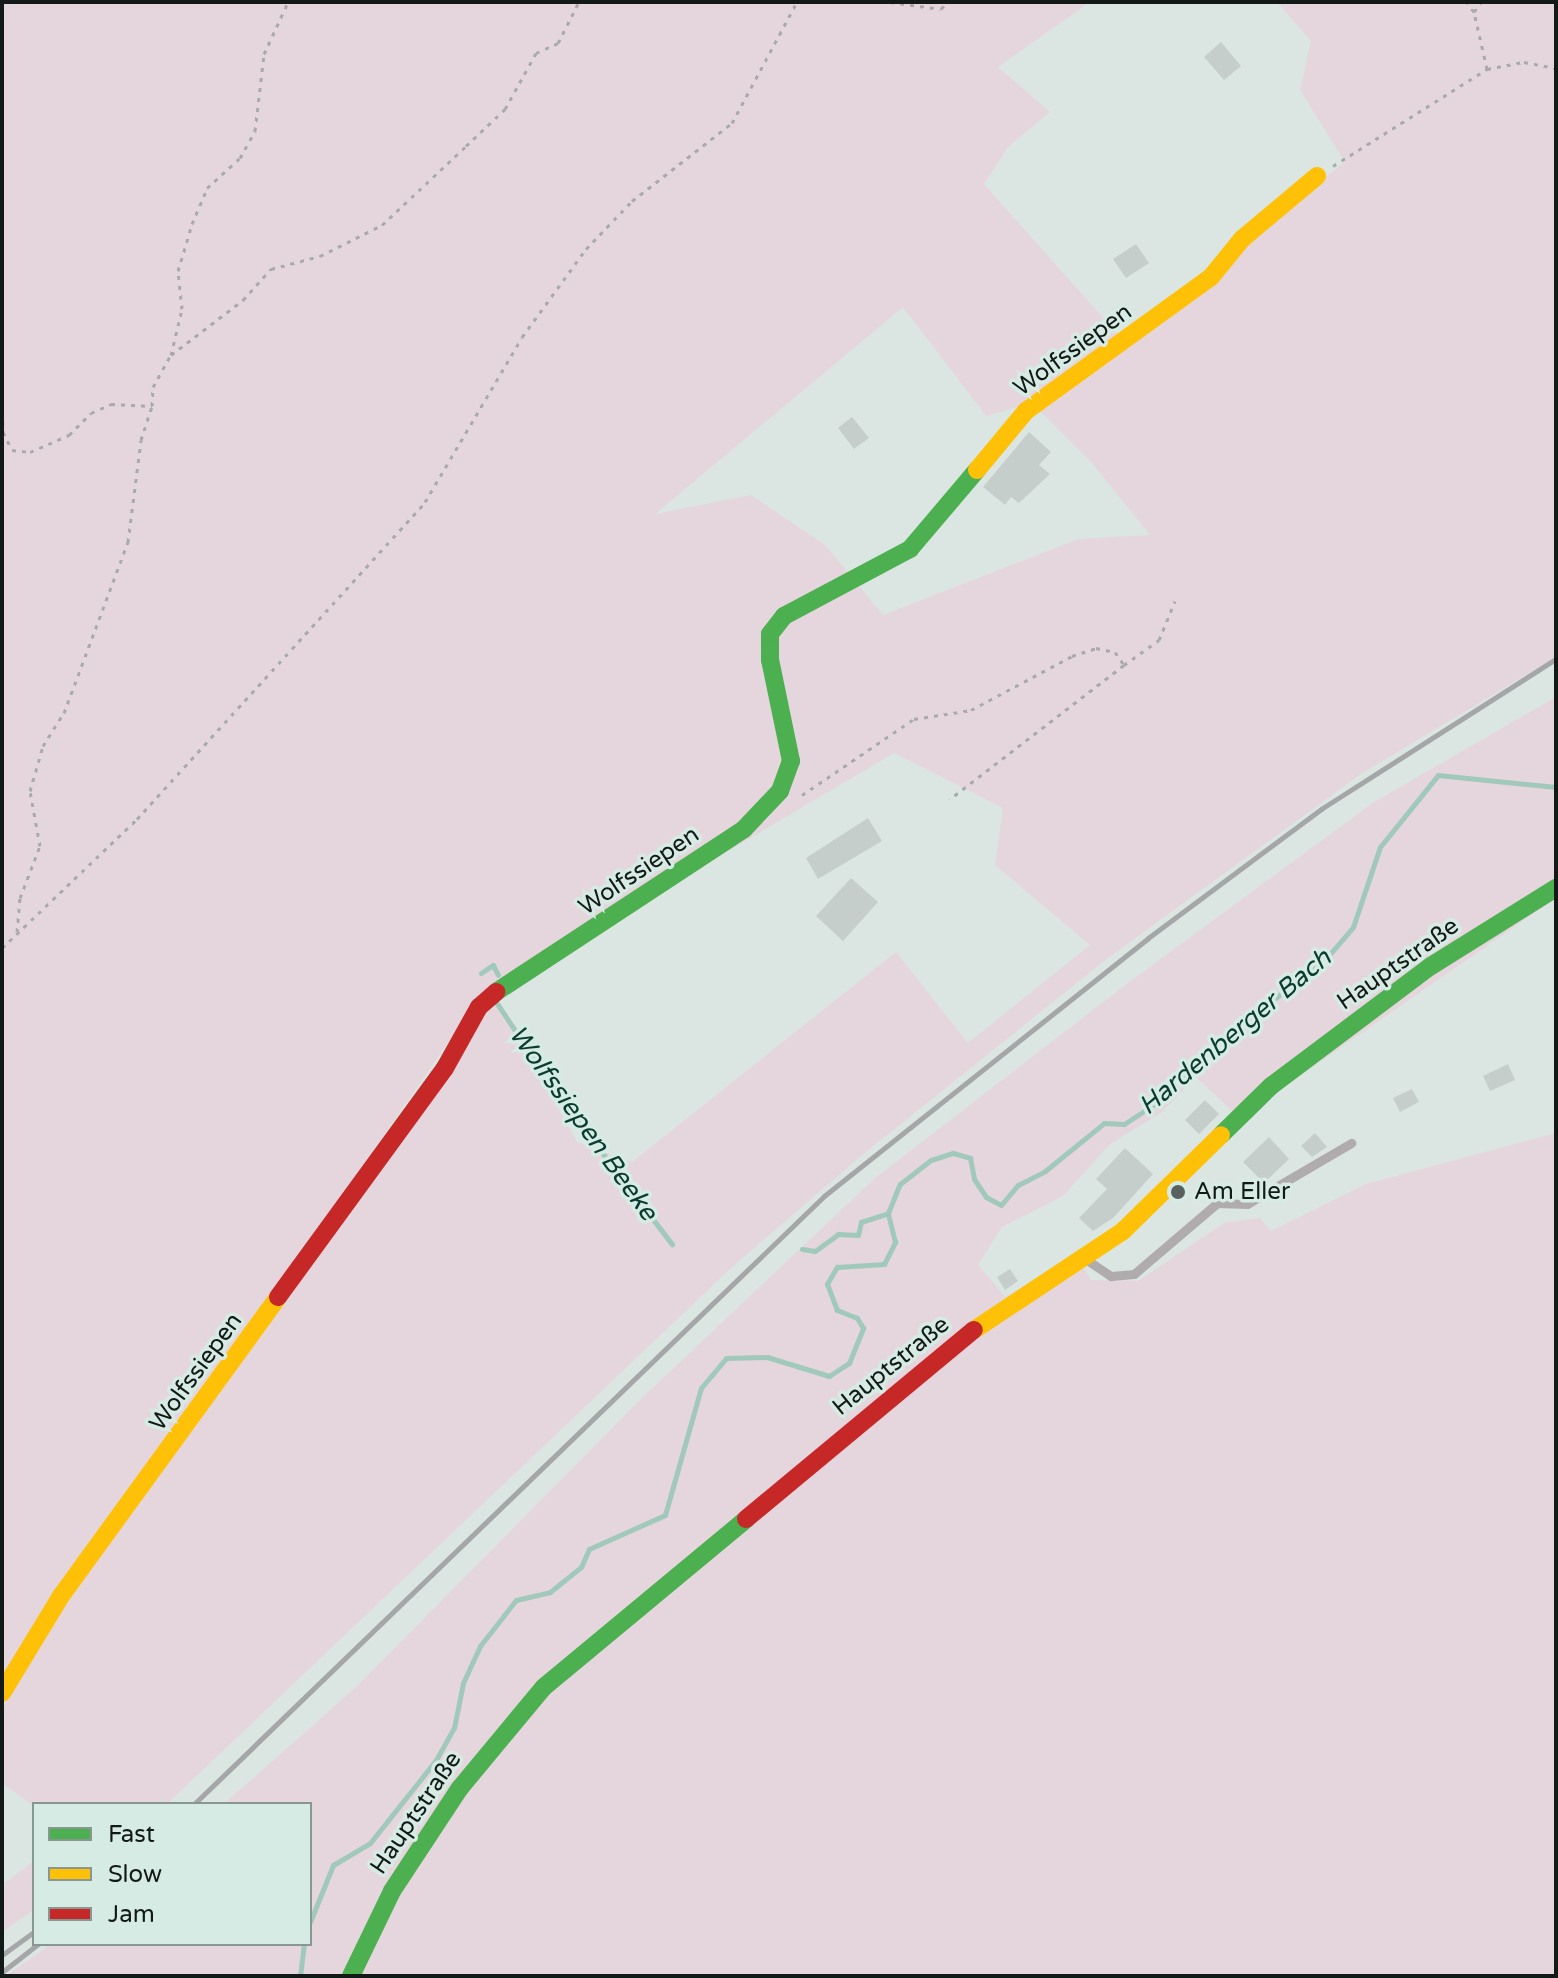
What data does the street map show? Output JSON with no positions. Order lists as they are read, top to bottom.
{
  "streets": {
    "street": ["Wolfssiepen", "Hauptstraße"]
  },
  "water": ["Hardenberger Bach", "Wolfssiepen Beeke"],
  "places": ["Am Eller"],
  "legend": ["Fast", "Slow", "Jam"]
}
